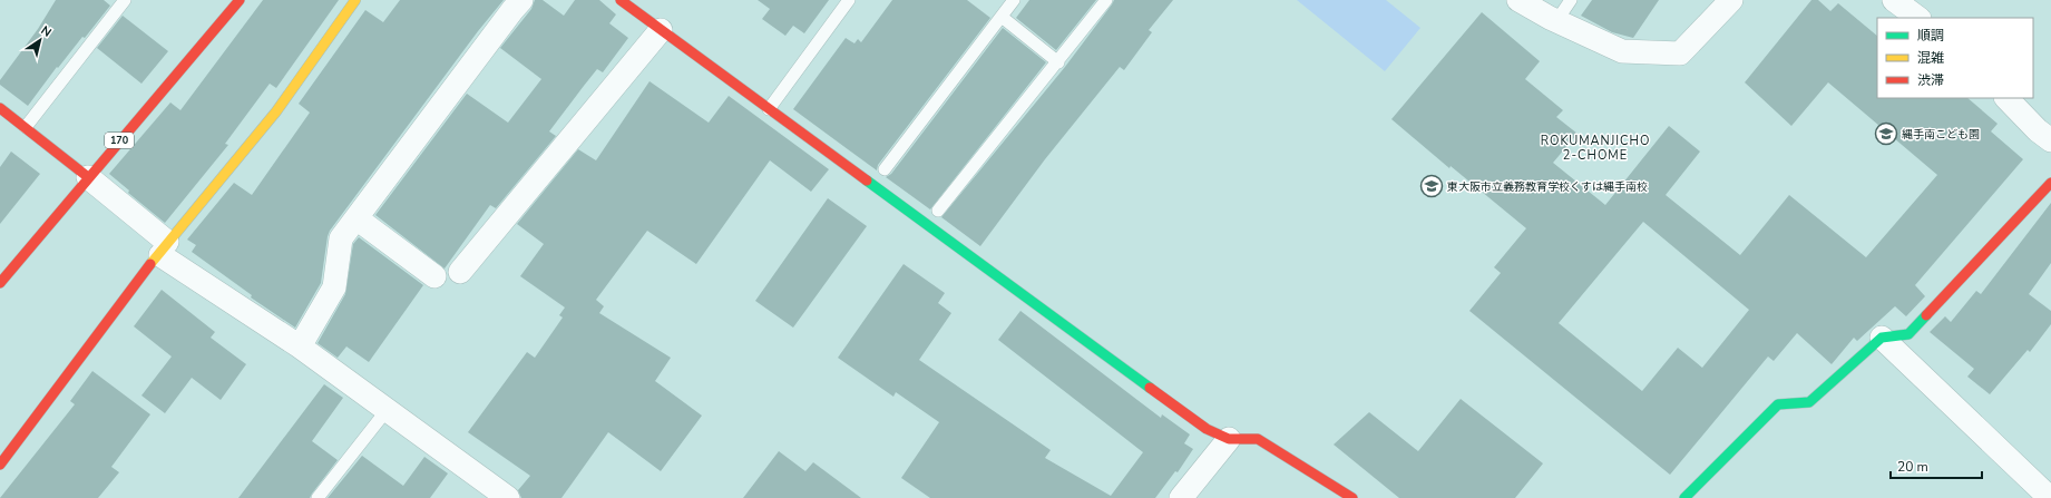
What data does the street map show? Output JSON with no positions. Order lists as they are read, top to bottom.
{
  "streets": {
    "main road": ["170"]
  },
  "districts": ["ROKUMANJICHO 2-CHOME"],
  "places": {
    "school or university": ["縄手南こども園", "東大阪市立義務教育学校くすは縄手南校"]
  },
  "legend": ["順調", "混雑", "渋滞"],
  "scale_bar": "20 m",
  "north": "top right"
}
